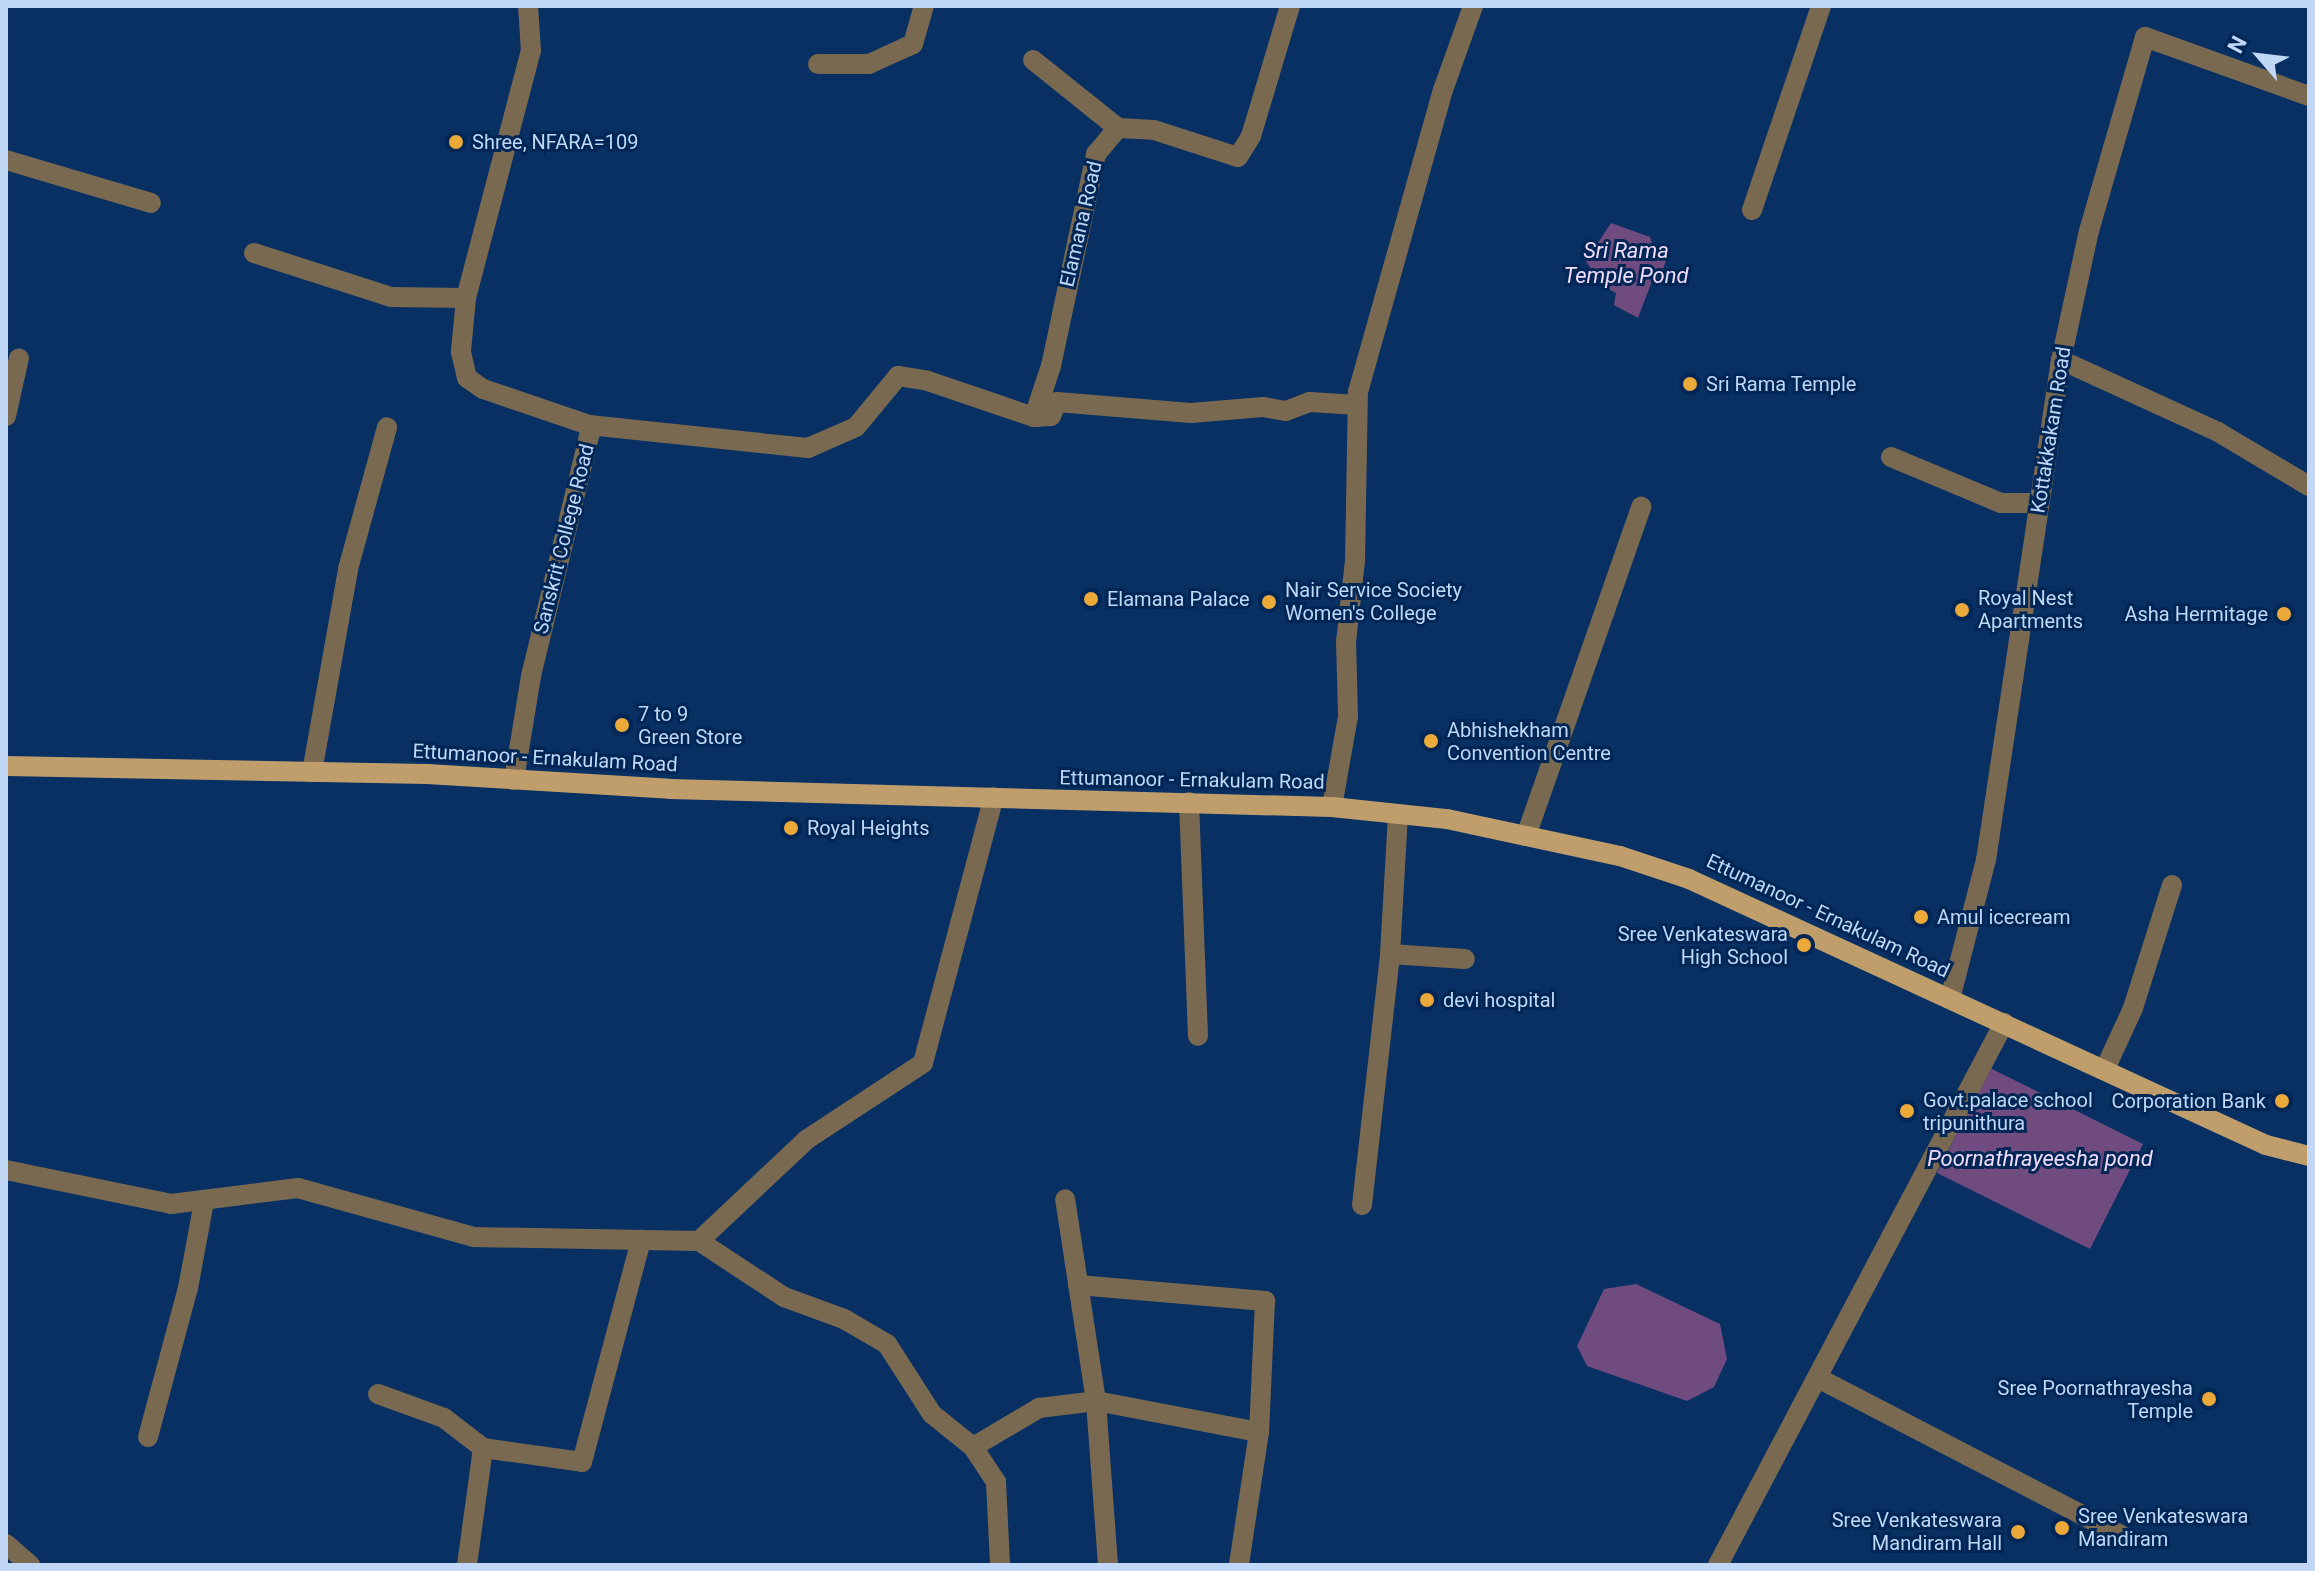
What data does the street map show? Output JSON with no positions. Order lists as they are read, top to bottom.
{
  "streets": {
    "main road": ["Ettumanoor - Ernakulam Road"],
    "street": ["Elamana Road", "Kottakkakam Road", "Sanskrit College Road"]
  },
  "crossings": [
    ["Kottakkakam Road", "Ettumanoor - Ernakulam Road"],
    ["Sanskrit College Road", "Ettumanoor - Ernakulam Road"]
  ],
  "water": ["Sri Rama Temple Pond", "Poornathrayeesha pond"],
  "places": [
    "Shree, NFARA=109",
    "Sri Rama Temple",
    "Elamana Palace",
    "Nair Service Society Women's College",
    "Royal Nest Apartments",
    "Asha Hermitage",
    "7 to 9 Green Store",
    "Abhishekham Convention Centre",
    "Royal Heights",
    "Amul icecream",
    "Sree Venkateswara High School",
    "devi hospital",
    "Corporation Bank",
    "Govt.palace school tripunithura",
    "Sree Poornathrayesha Temple",
    "Sree Venkateswara Mandiram",
    "Sree Venkateswara Mandiram Hall"
  ],
  "north": "top left"
}
